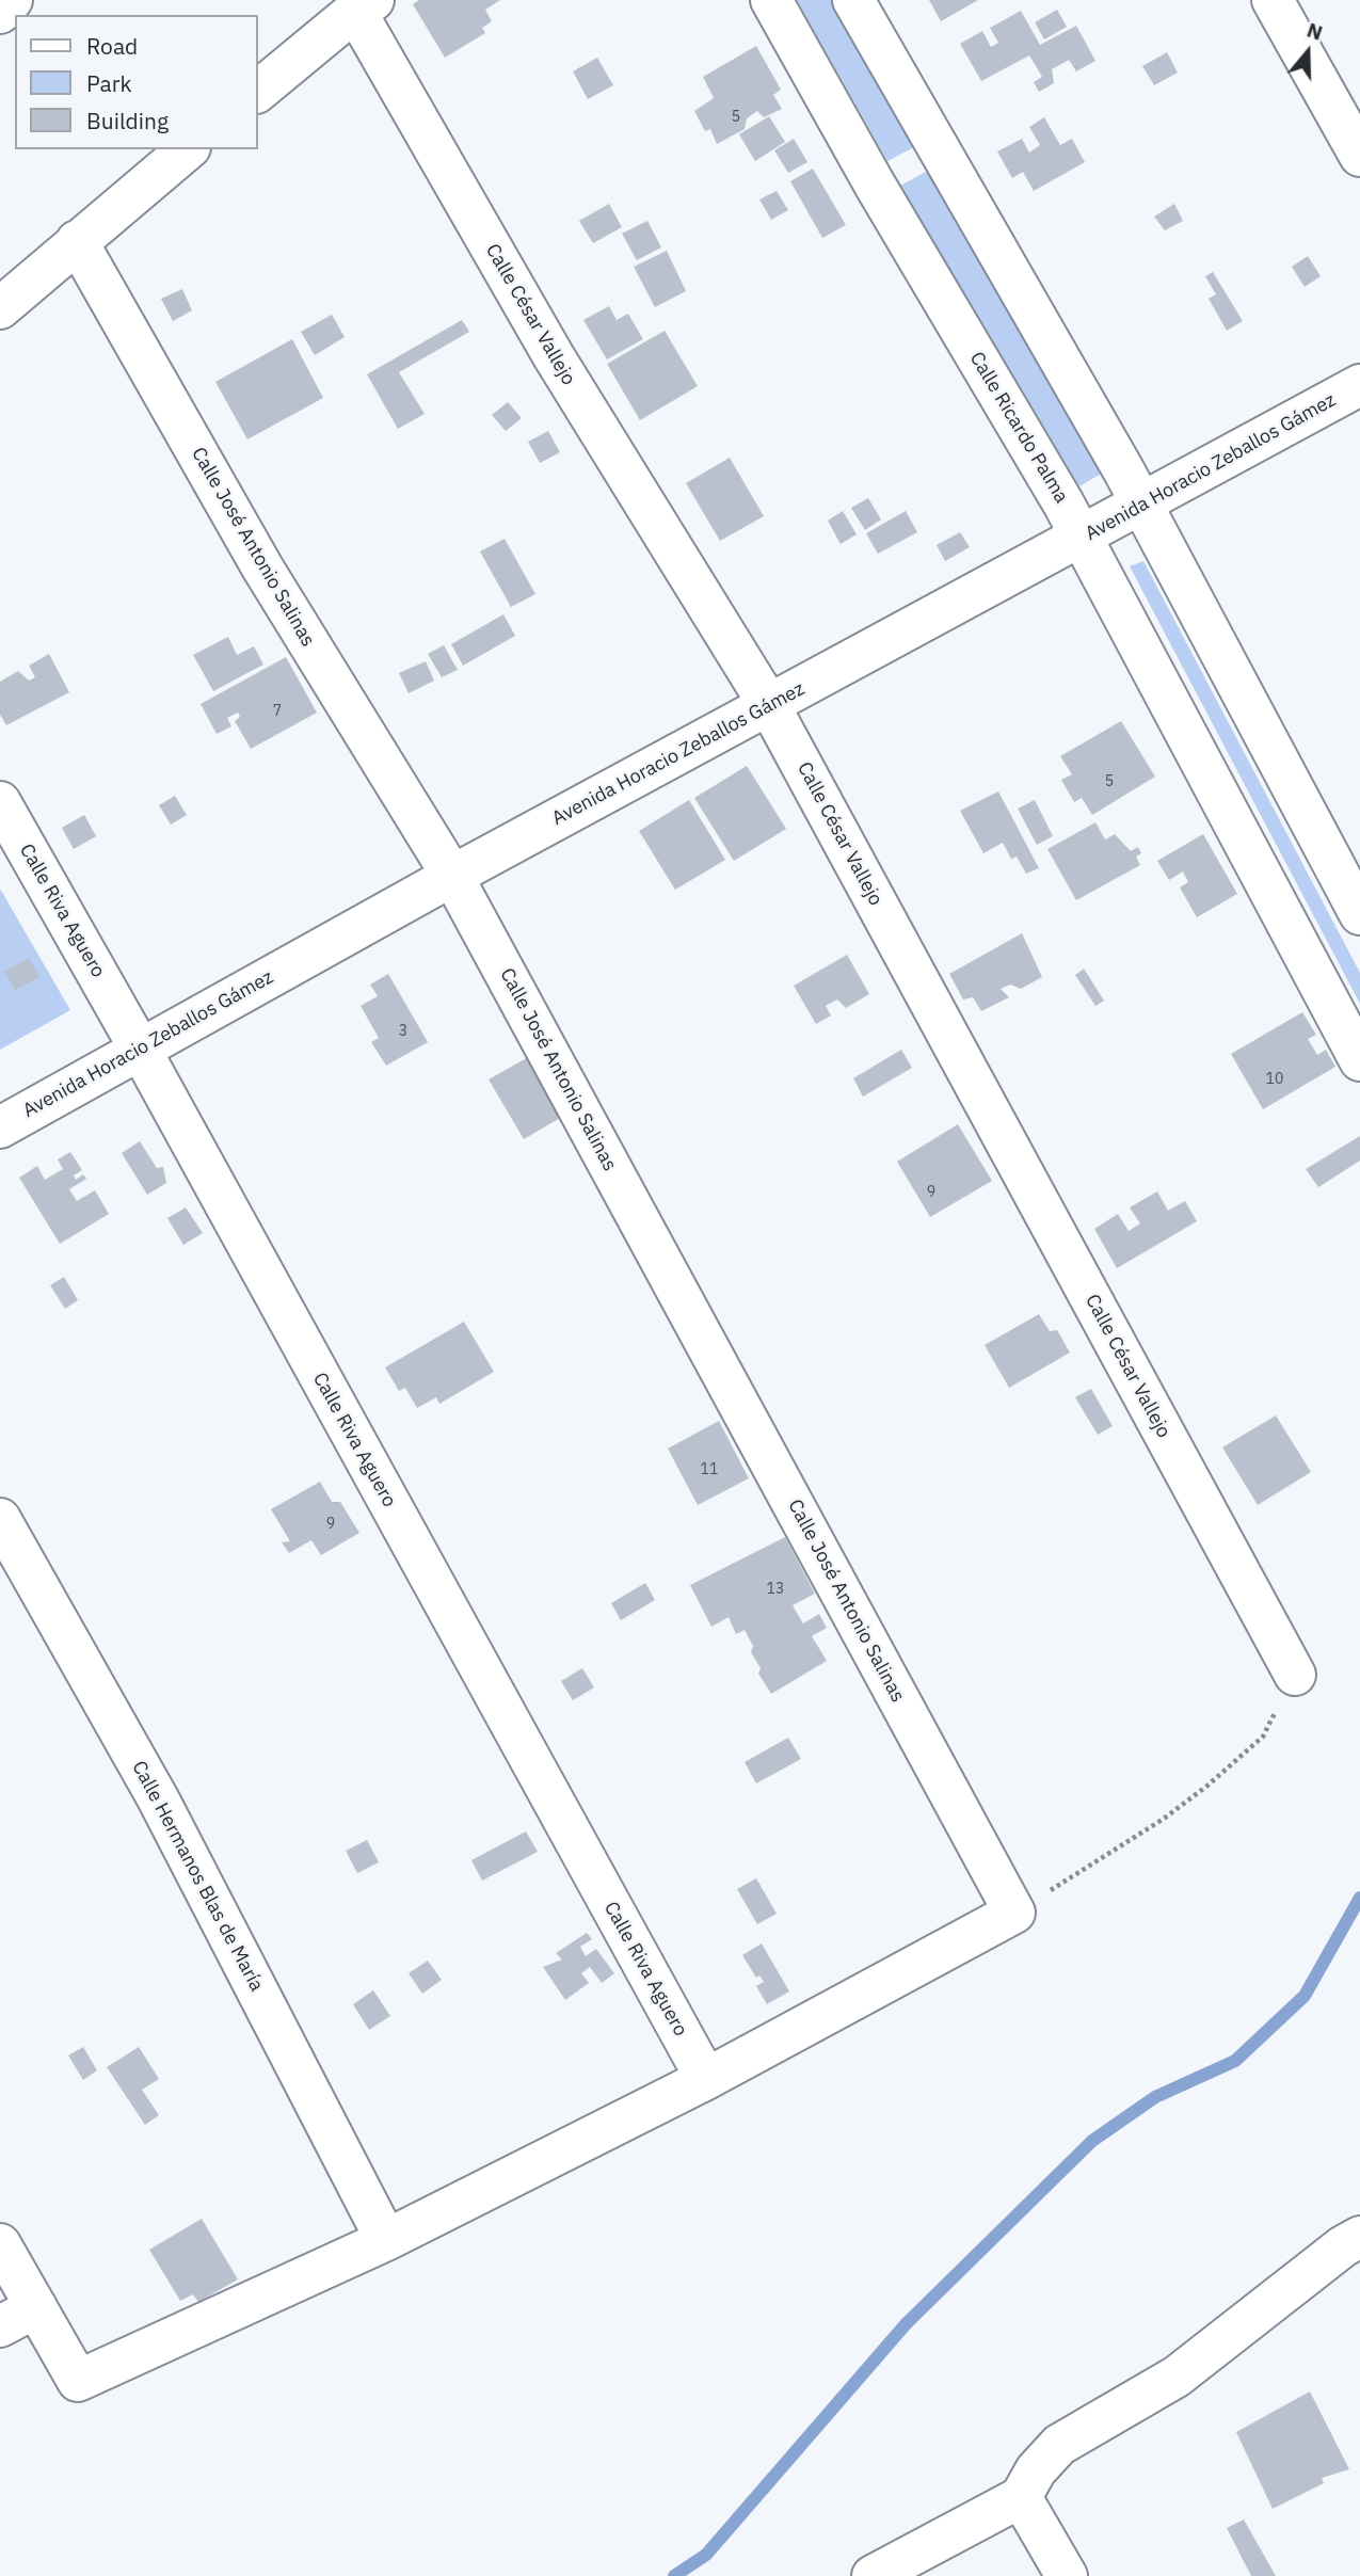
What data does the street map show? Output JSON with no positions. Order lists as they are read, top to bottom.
{
  "streets": {
    "street": [
      "Calle César Vallejo",
      "Calle Ricardo Palma",
      "Avenida Horacio Zeballos Gámez",
      "Calle José Antonio Salinas",
      "Calle Riva Aguero",
      "Calle Hermanos Blas de María"
    ]
  },
  "crossings": [
    ["Calle César Vallejo", "Avenida Horacio Zeballos Gámez"],
    ["Calle Ricardo Palma", "Avenida Horacio Zeballos Gámez"],
    ["Avenida Horacio Zeballos Gámez", "Calle José Antonio Salinas"],
    ["Avenida Horacio Zeballos Gámez", "Calle Riva Aguero"]
  ],
  "house_numbers": [
    "5",
    "7",
    "5",
    "3",
    "10",
    "9",
    "11",
    "9",
    "13"
  ],
  "legend": ["Road", "Park", "Building"],
  "north": "top"
}
